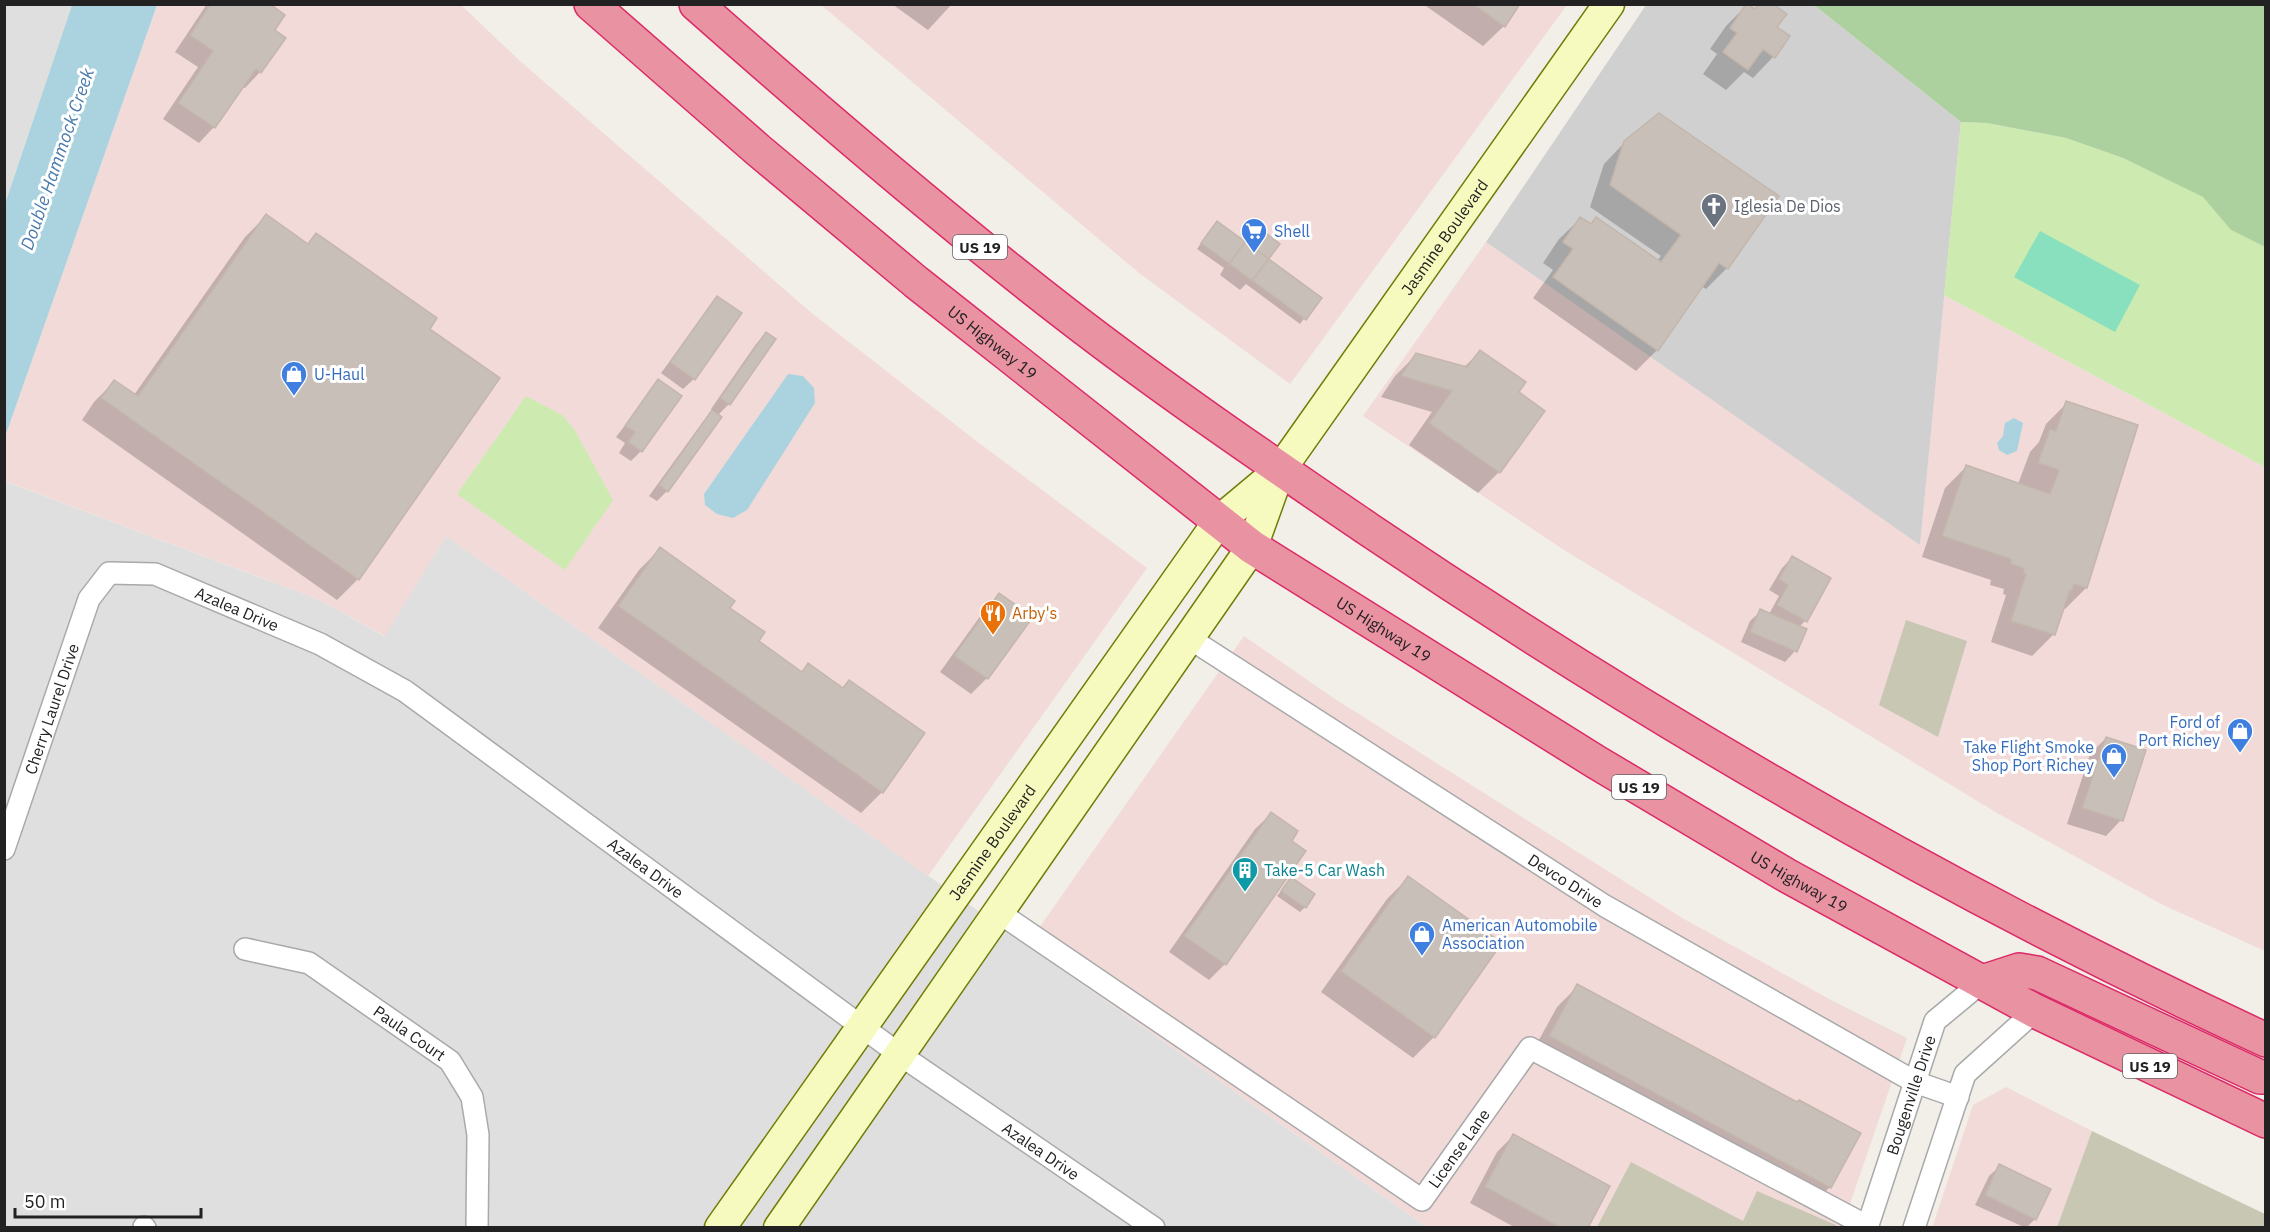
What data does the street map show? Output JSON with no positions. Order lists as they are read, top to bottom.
{
  "streets": {
    "highway": ["US 19", "US Highway 19"],
    "street": [
      "Jasmine Boulevard",
      "Azalea Drive",
      "Cherry Laurel Drive",
      "Devco Drive",
      "Paula Court",
      "Bougenville Drive",
      "License Lane"
    ]
  },
  "crossings": [
    ["Jasmine Boulevard", "US 19"],
    ["Jasmine Boulevard", "US Highway 19"],
    ["Jasmine Boulevard", "Azalea Drive"],
    ["Jasmine Boulevard", "Devco Drive"],
    ["Jasmine Boulevard", "License Lane"],
    ["US Highway 19", "Bougenville Drive"],
    ["Azalea Drive", "Cherry Laurel Drive"],
    ["Devco Drive", "Bougenville Drive"],
    ["Bougenville Drive", "License Lane"]
  ],
  "water": ["Double Hammock Creek"],
  "places": {
    "church": ["Iglesia De Dios"],
    "supermarket": ["Shell"],
    "shop": [
      "U-Haul",
      "Ford of Port Richey",
      "Take Flight Smoke Shop Port Richey",
      "American Automobile Association"
    ],
    "restaurant": ["Arby's"],
    "building": ["Take-5 Car Wash"]
  },
  "scale_bar": "50 m"
}
